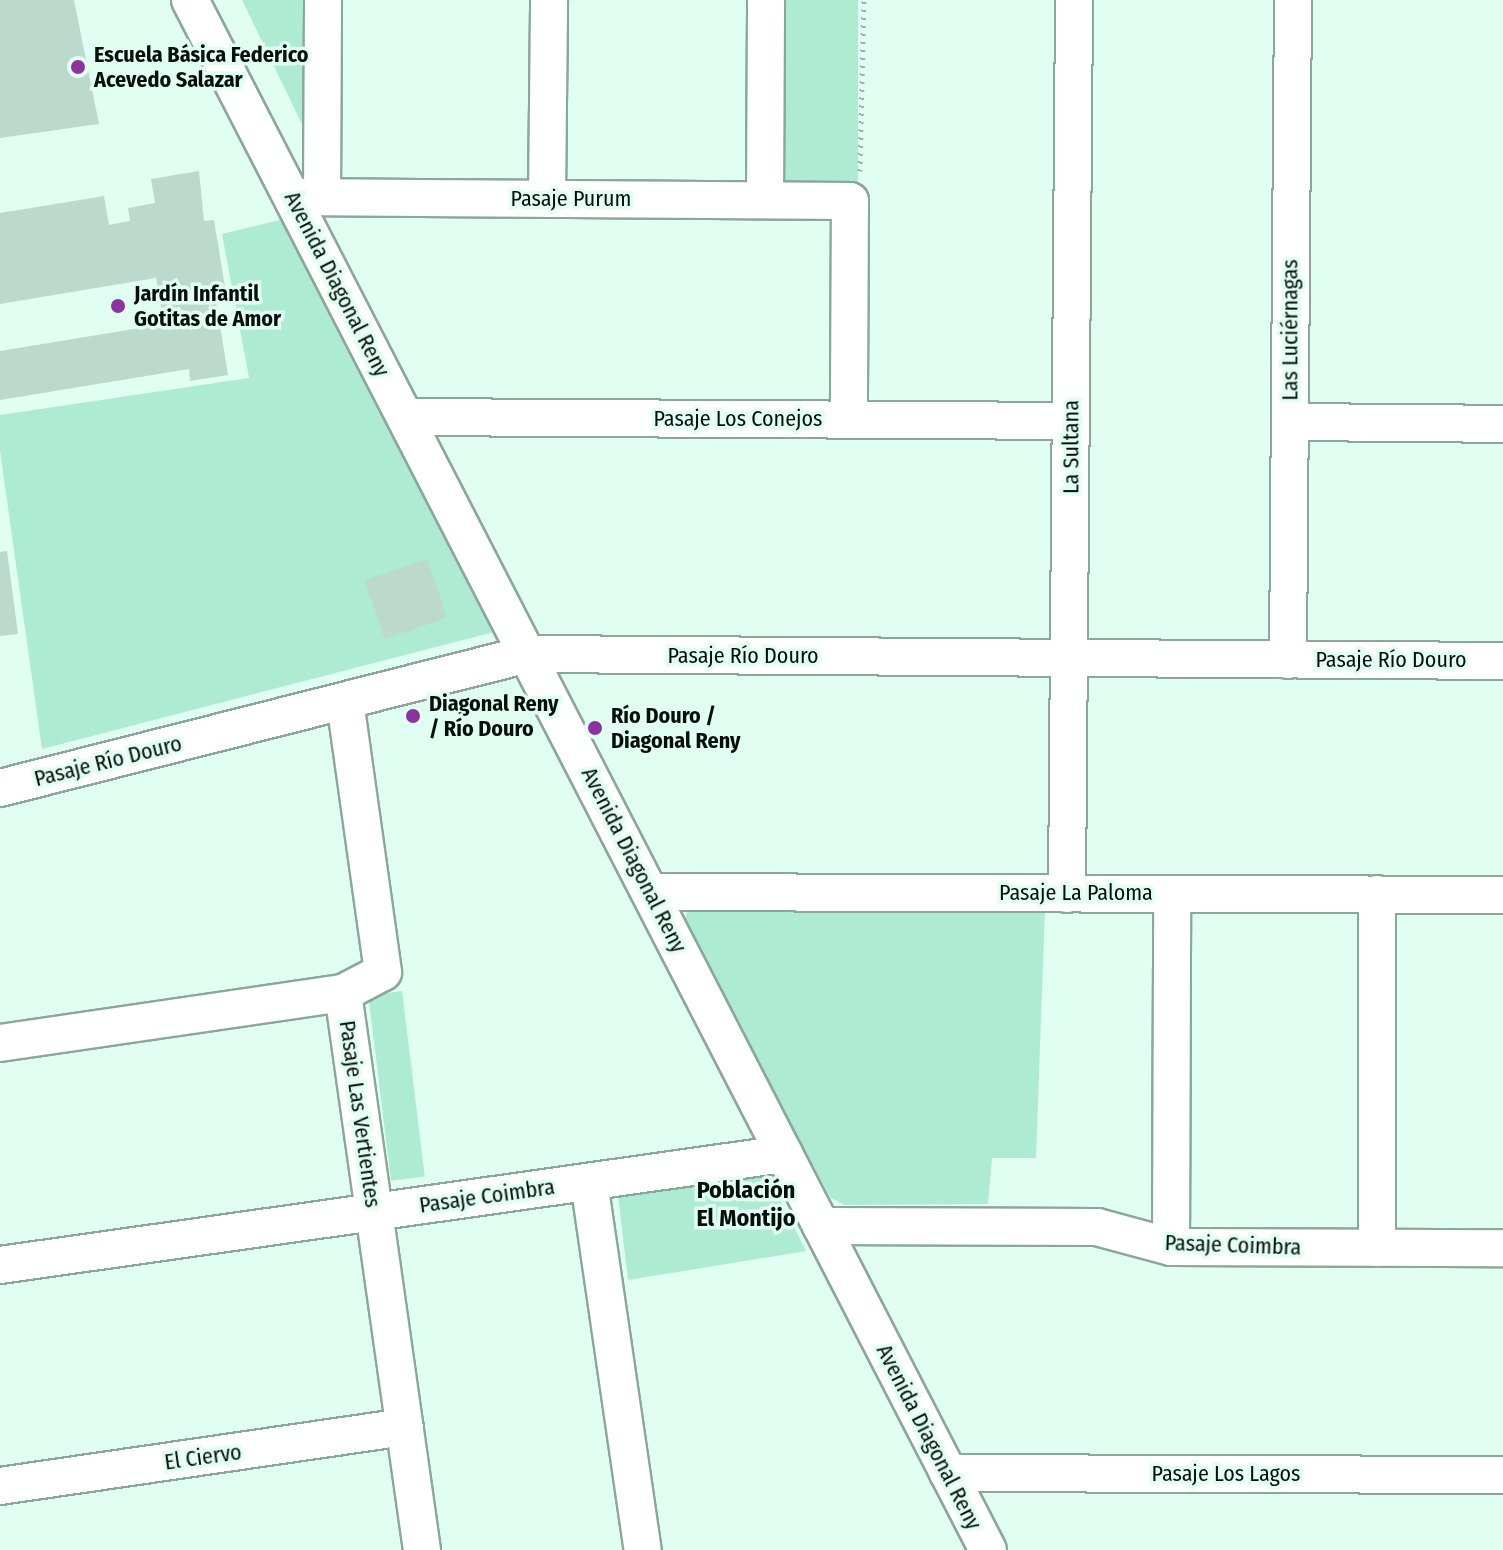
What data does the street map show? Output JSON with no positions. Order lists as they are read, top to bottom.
{
  "streets": {
    "street": [
      "Pasaje Purum",
      "Avenida Diagonal Reny",
      "Las Luciérnagas",
      "Pasaje Los Conejos",
      "La Sultana",
      "Pasaje Río Douro",
      "Pasaje La Paloma",
      "Pasaje Las Vertientes",
      "Pasaje Coimbra",
      "El Ciervo",
      "Pasaje Los Lagos"
    ]
  },
  "crossings": [
    ["Pasaje Purum", "Avenida Diagonal Reny"],
    ["Avenida Diagonal Reny", "Pasaje Los Conejos"],
    ["Avenida Diagonal Reny", "Pasaje Río Douro"],
    ["Avenida Diagonal Reny", "Pasaje La Paloma"],
    ["Avenida Diagonal Reny", "Pasaje Coimbra"],
    ["Avenida Diagonal Reny", "Pasaje Los Lagos"],
    ["Las Luciérnagas", "Pasaje Río Douro"],
    ["Pasaje Los Conejos", "La Sultana"],
    ["La Sultana", "Pasaje Río Douro"],
    ["La Sultana", "Pasaje La Paloma"],
    ["Pasaje Río Douro", "Pasaje Las Vertientes"],
    ["Pasaje Las Vertientes", "Pasaje Coimbra"],
    ["Pasaje Las Vertientes", "El Ciervo"]
  ],
  "districts": ["Población El Montijo"],
  "places": [
    "Escuela Básica Federico Acevedo Salazar",
    "Jardín Infantil Gotitas de Amor",
    "Diagonal Reny / Río Douro",
    "Río Douro / Diagonal Reny"
  ]
}
